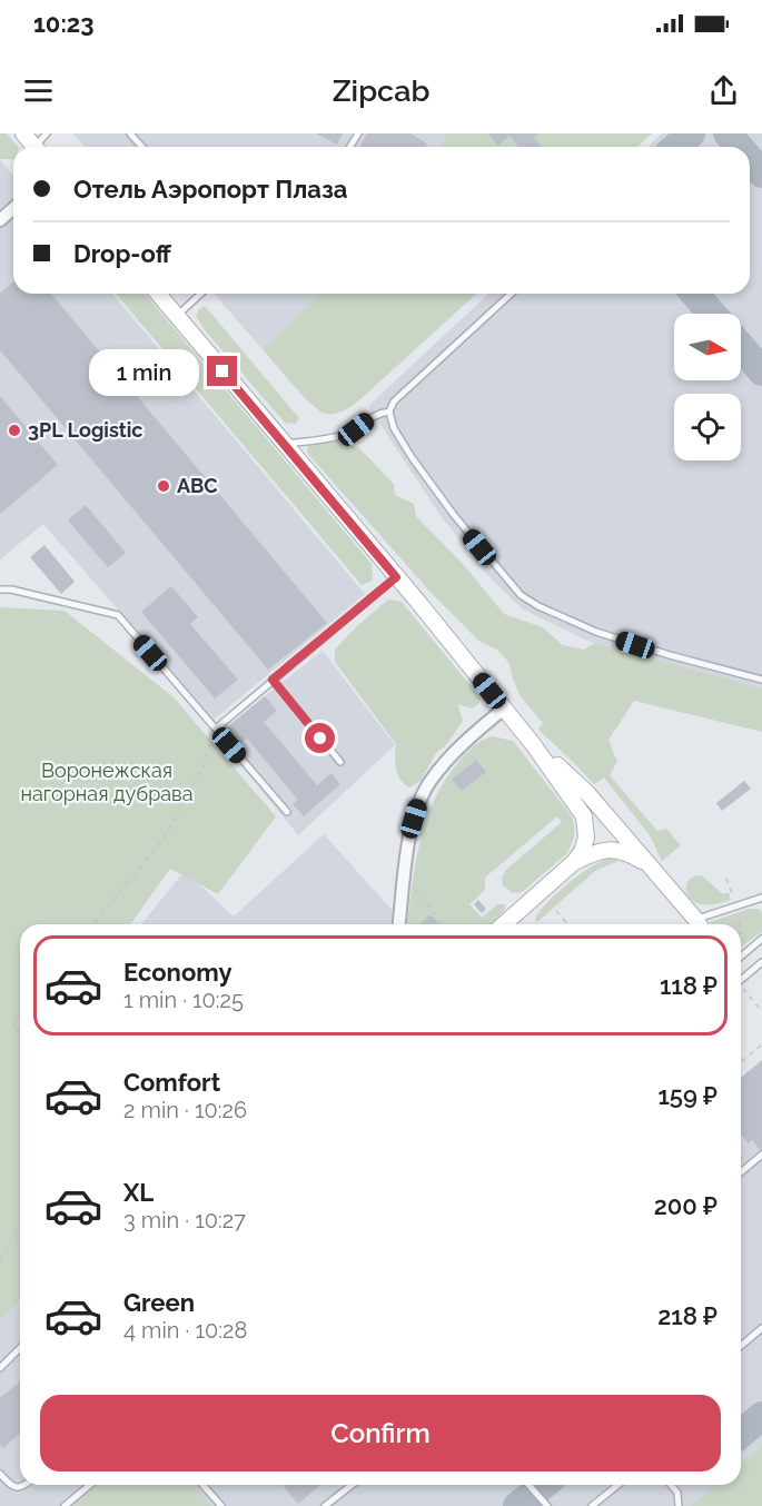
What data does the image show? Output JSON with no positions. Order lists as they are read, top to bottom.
{
  "parks": ["Воронежская нагорная дубрава"],
  "places": ["3PL Logistic", "ABC"],
  "north": "right",
  "page": {
    "status": "10:23",
    "header": "Zipcab",
    "banner": ["Отель Аэропорт Плаза", "Drop-off"],
    "bubble": "1 min",
    "list": [
      {
        "name": "Economy",
        "note": "1 min · 10:25",
        "value": "118 ₽"
      },
      {
        "name": "Comfort",
        "note": "2 min · 10:26",
        "value": "159 ₽"
      },
      {
        "name": "XL",
        "note": "3 min · 10:27",
        "value": "200 ₽"
      },
      {
        "name": "Green",
        "note": "4 min · 10:28",
        "value": "218 ₽"
      }
    ],
    "buttons": "Confirm"
  }
}
